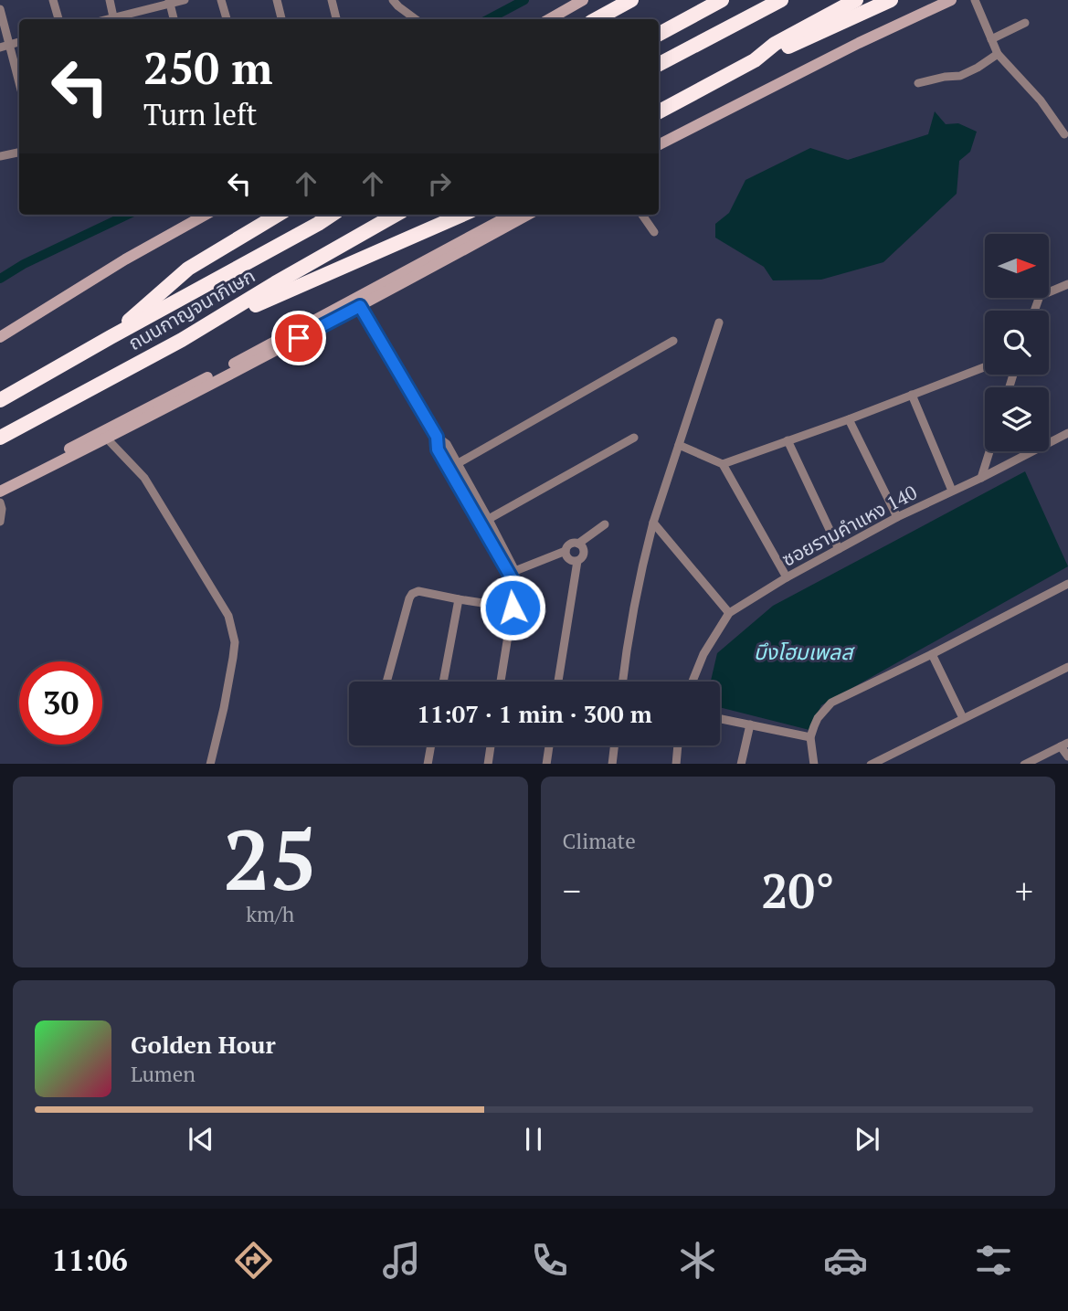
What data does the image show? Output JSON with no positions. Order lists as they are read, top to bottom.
{
  "streets": {
    "highway": ["ถนนกาญจนาภิเษก"],
    "street": ["ซอยรามคำแหง 140"]
  },
  "water": ["บึงโฮมเพลส"],
  "north": "right",
  "page": {
    "turn": ["250 m", "Turn left"],
    "limit": "30",
    "trip": "11:07 · 1 min · 300 m",
    "tile": [
      ["25", "km/h"],
      "Climate"
    ],
    "heat": ["−", "20°", "+"],
    "song": ["Golden Hour", "Lumen"],
    "tabs": "11:06"
  }
}
